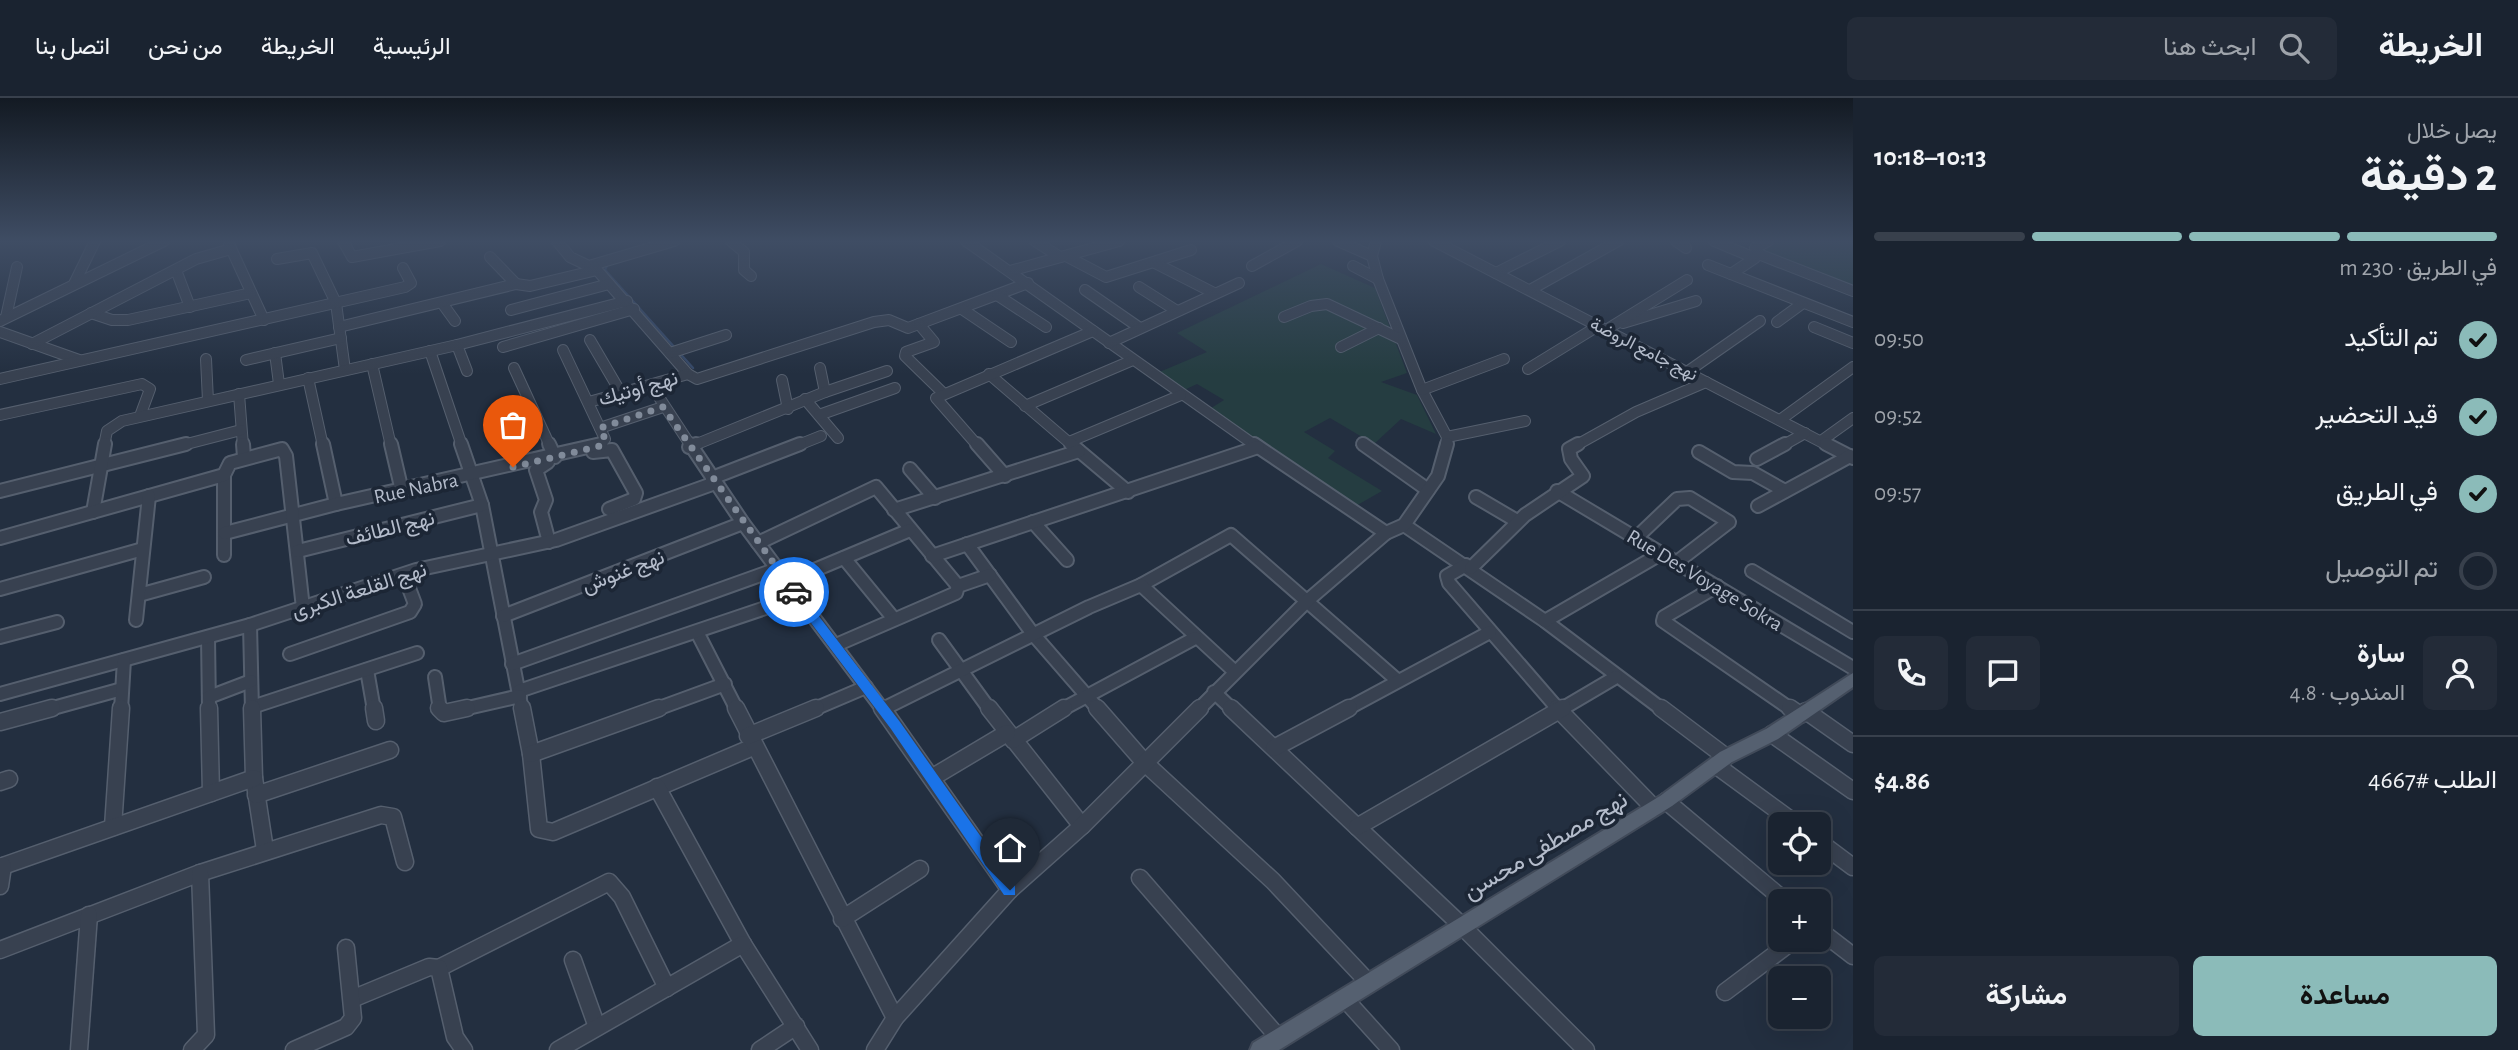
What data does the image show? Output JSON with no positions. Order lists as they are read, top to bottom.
{
  "streets": {
    "main road": ["نهج مصطفى محسن"],
    "street": [
      "نهج جامع الروضة",
      "نهج أوتيك",
      "Rue Nabra",
      "نهج الطائف",
      "نهج غنوش",
      "Rue Des Voyage Sokra",
      "نهج القلعة الكبرى"
    ]
  },
  "page": {
    "header": "الخريطة",
    "search": "ابحث هنا",
    "nav": [
      "الرئيسية",
      "الخريطة",
      "من نحن",
      "اتصل بنا"
    ],
    "heading": ["2 دقيقة", "يصل خلال", "10:13–10:18"],
    "panel": [
      "سارة",
      "المندوب · 4.8",
      "الطلب #4667",
      "$4.86"
    ],
    "bar": "في الطريق · 230 m",
    "list": [
      ["تم التأكيد", "09:50"],
      ["قيد التحضير", "09:52"],
      ["في الطريق", "09:57"],
      "تم التوصيل"
    ],
    "map_buttons": ["+", "−"],
    "buttons": ["مساعدة", "مشاركة"]
  }
}
